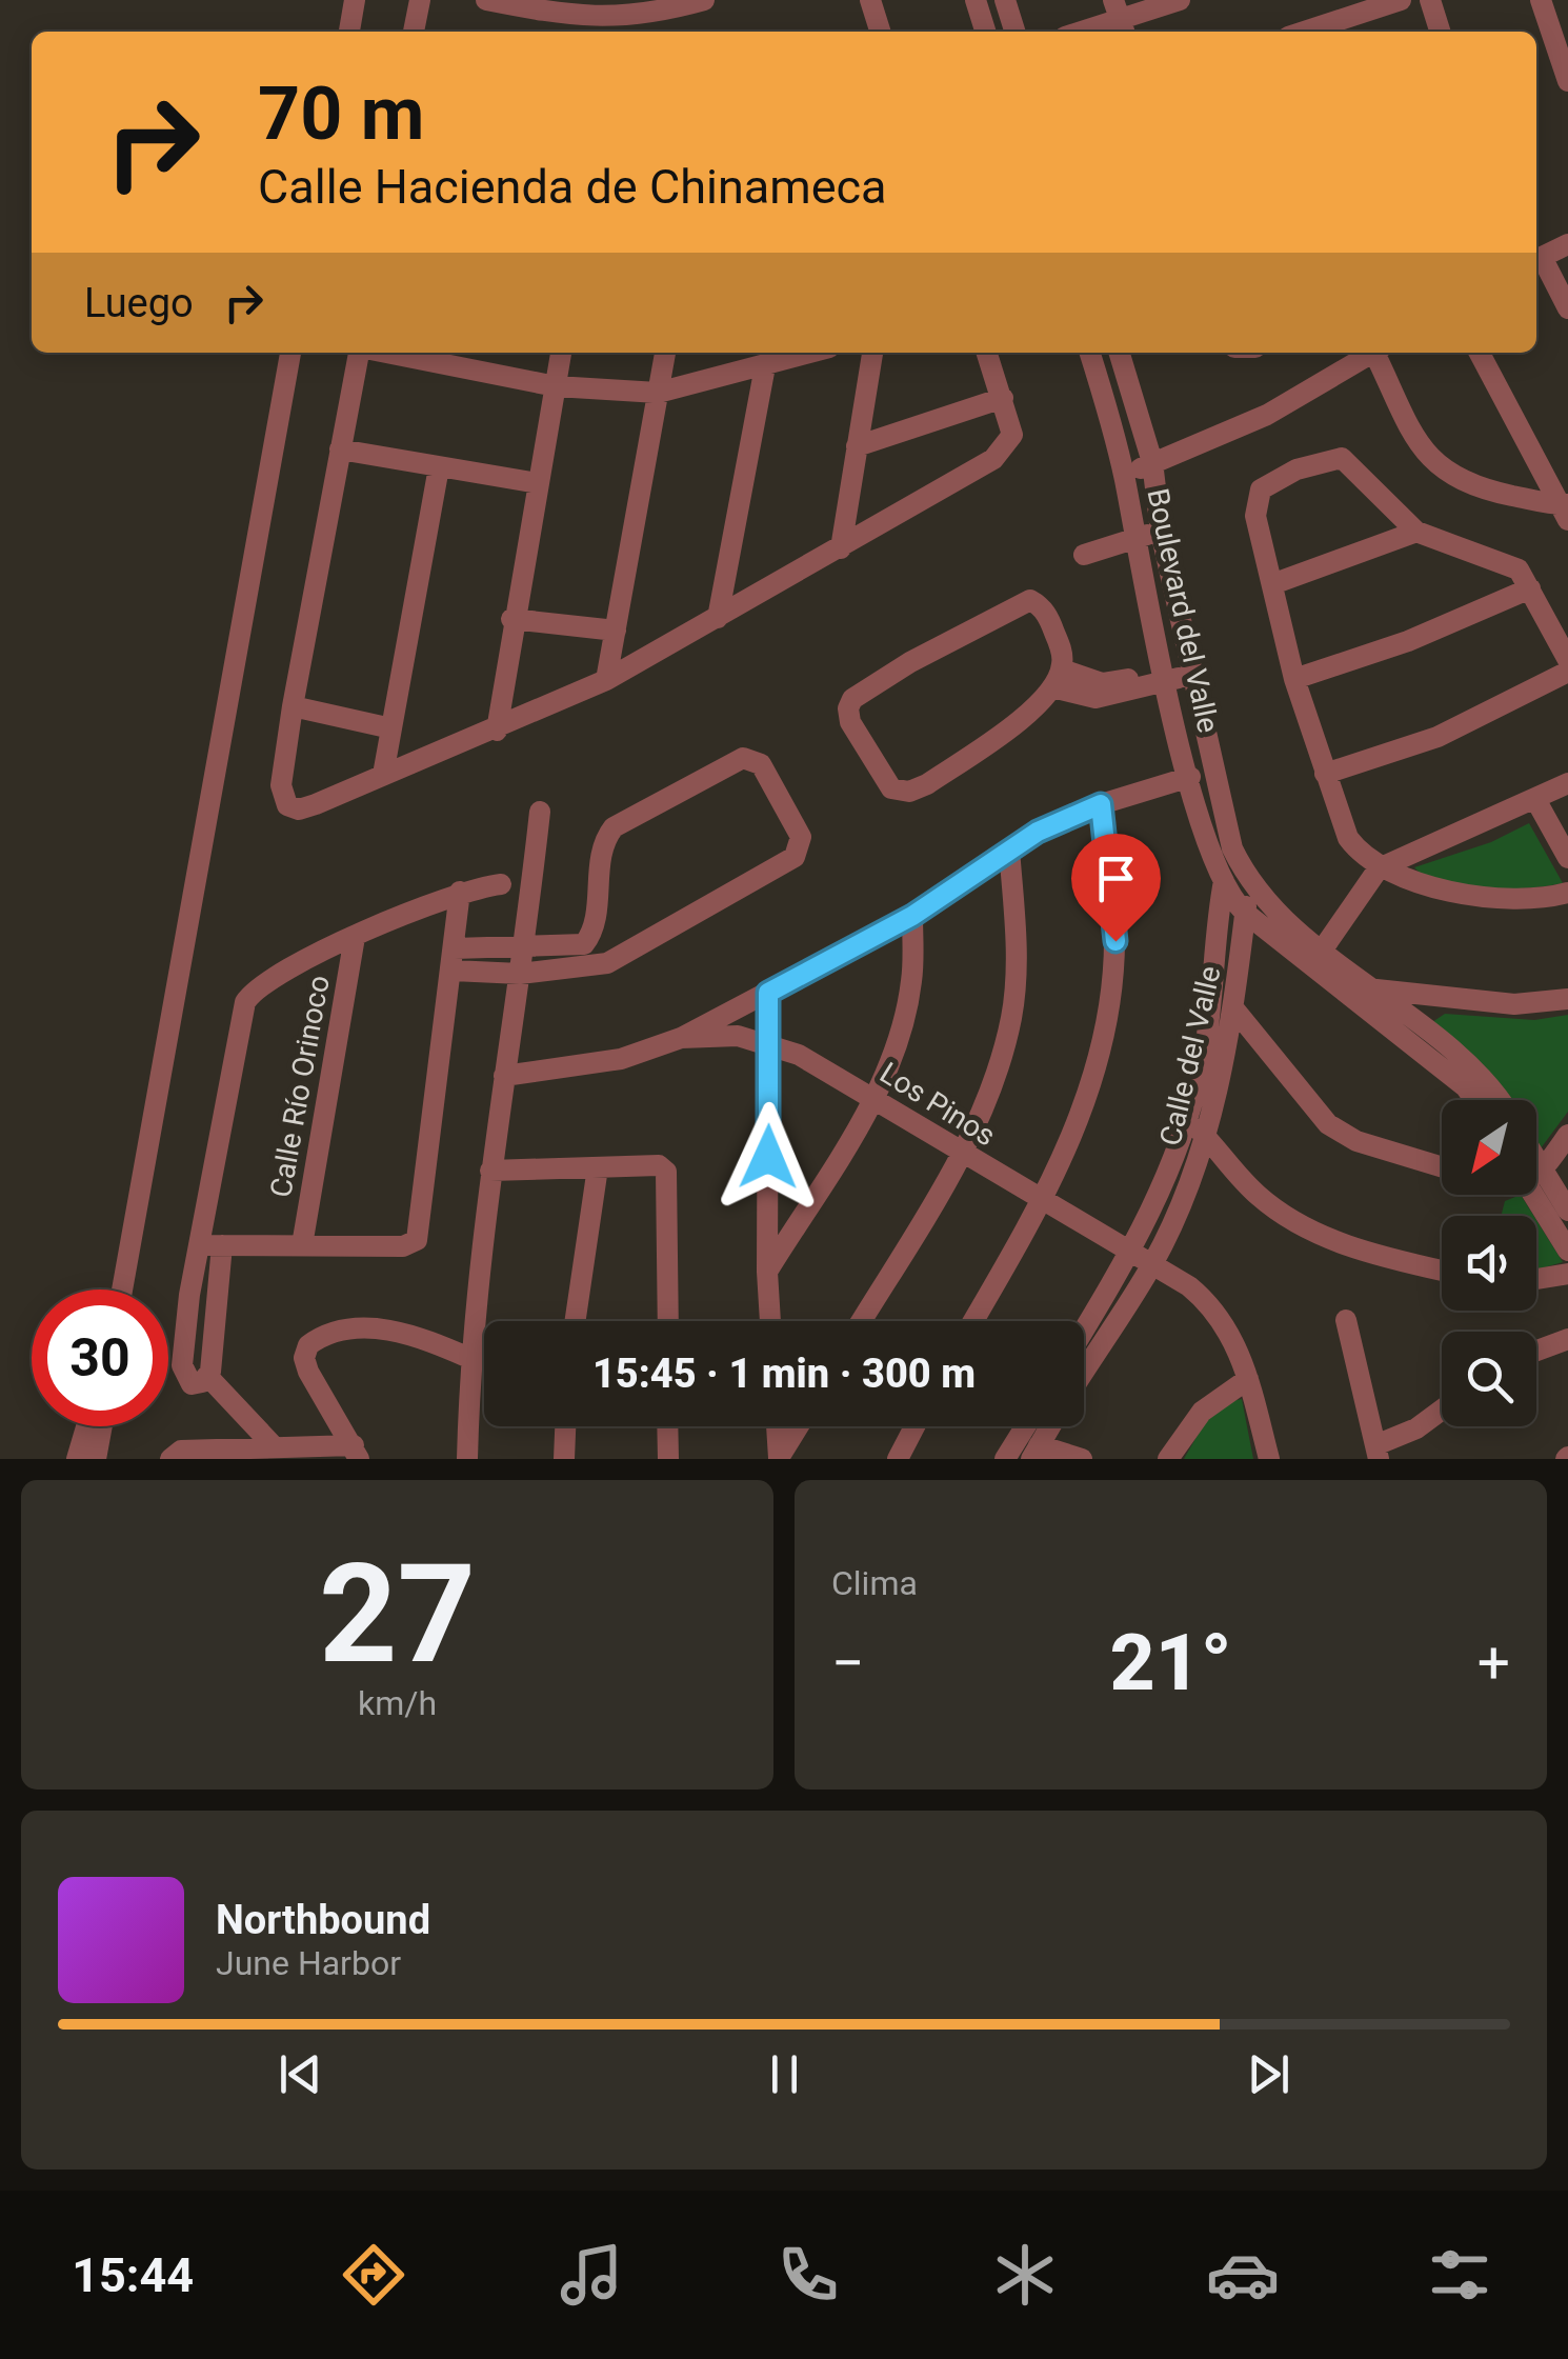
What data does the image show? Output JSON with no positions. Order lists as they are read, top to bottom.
{
  "streets": {
    "street": [
      "Boulevard del Valle",
      "Calle del Valle",
      "Calle Río Orinoco",
      "Los Pinos"
    ]
  },
  "crossings": [
    ["Boulevard del Valle", "Calle del Valle"],
    ["Calle del Valle", "Los Pinos"]
  ],
  "north": "bottom left",
  "page": {
    "turn": ["70 m", "Calle Hacienda de Chinameca"],
    "then": "Luego",
    "limit": "30",
    "trip": "15:45 · 1 min · 300 m",
    "tile": [
      ["27", "km/h"],
      "Clima"
    ],
    "heat": ["−", "21°", "+"],
    "song": ["Northbound", "June Harbor"],
    "tabs": "15:44"
  }
}
